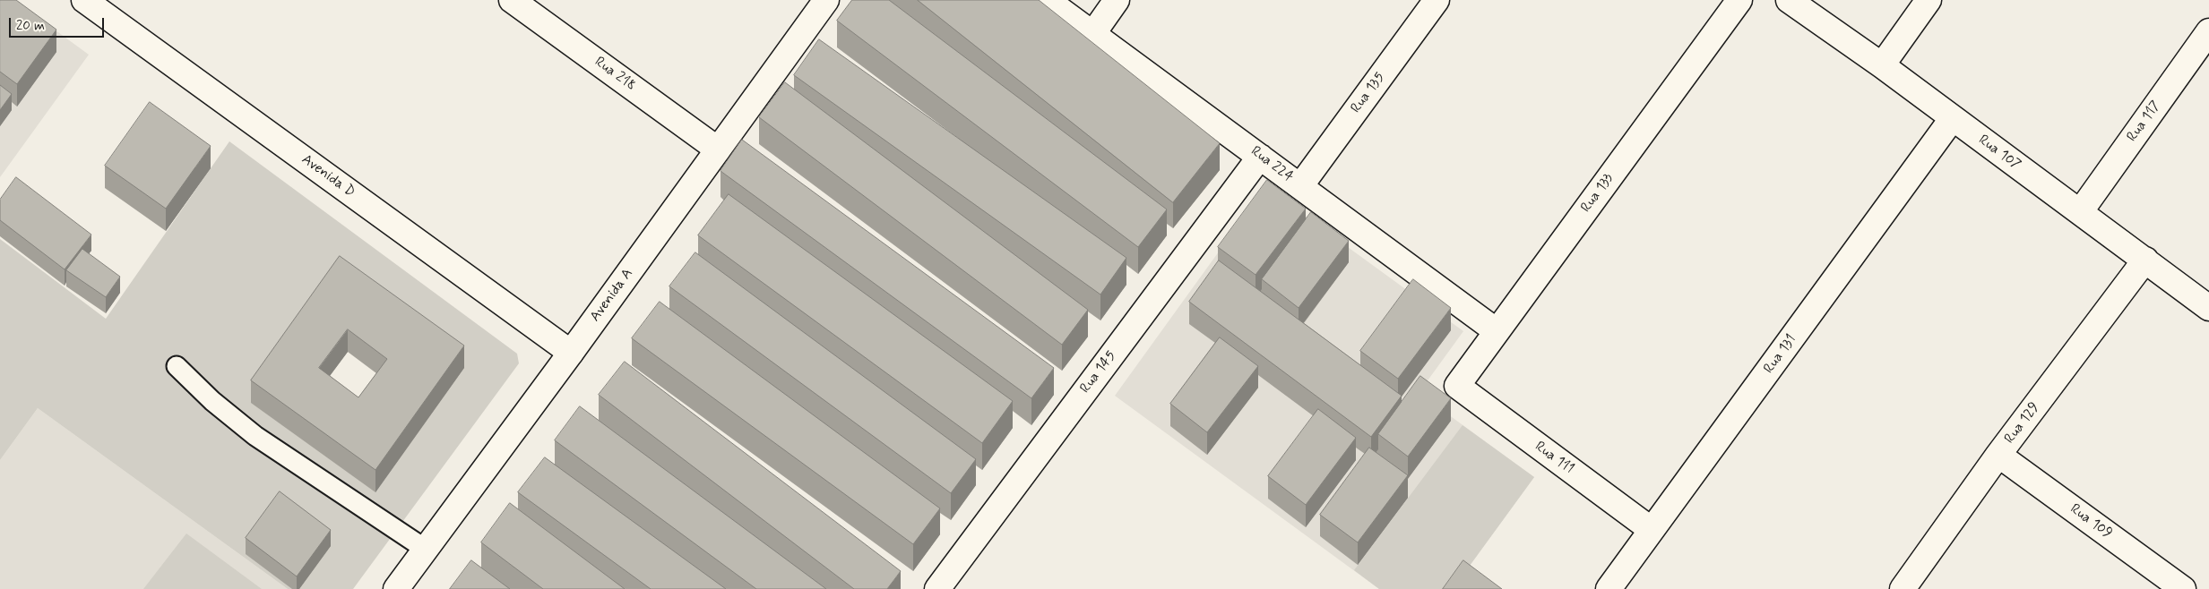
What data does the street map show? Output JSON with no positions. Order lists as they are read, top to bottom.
{
  "streets": {
    "street": [
      "Rua 218",
      "Rua 135",
      "Rua 117",
      "Rua 107",
      "Rua 224",
      "Avenida D",
      "Rua 133",
      "Avenida A",
      "Rua 131",
      "Rua 145",
      "Rua 129",
      "Rua 111",
      "Rua 109"
    ]
  },
  "crossings": [
    ["Rua 218", "Avenida A"],
    ["Rua 135", "Rua 224"],
    ["Rua 117", "Rua 107"],
    ["Rua 107", "Rua 131"],
    ["Rua 107", "Rua 129"],
    ["Rua 224", "Rua 133"],
    ["Rua 224", "Rua 145"],
    ["Avenida D", "Avenida A"],
    ["Rua 133", "Rua 111"],
    ["Rua 131", "Rua 111"],
    ["Rua 129", "Rua 109"]
  ],
  "scale_bar": "20 m"
}
